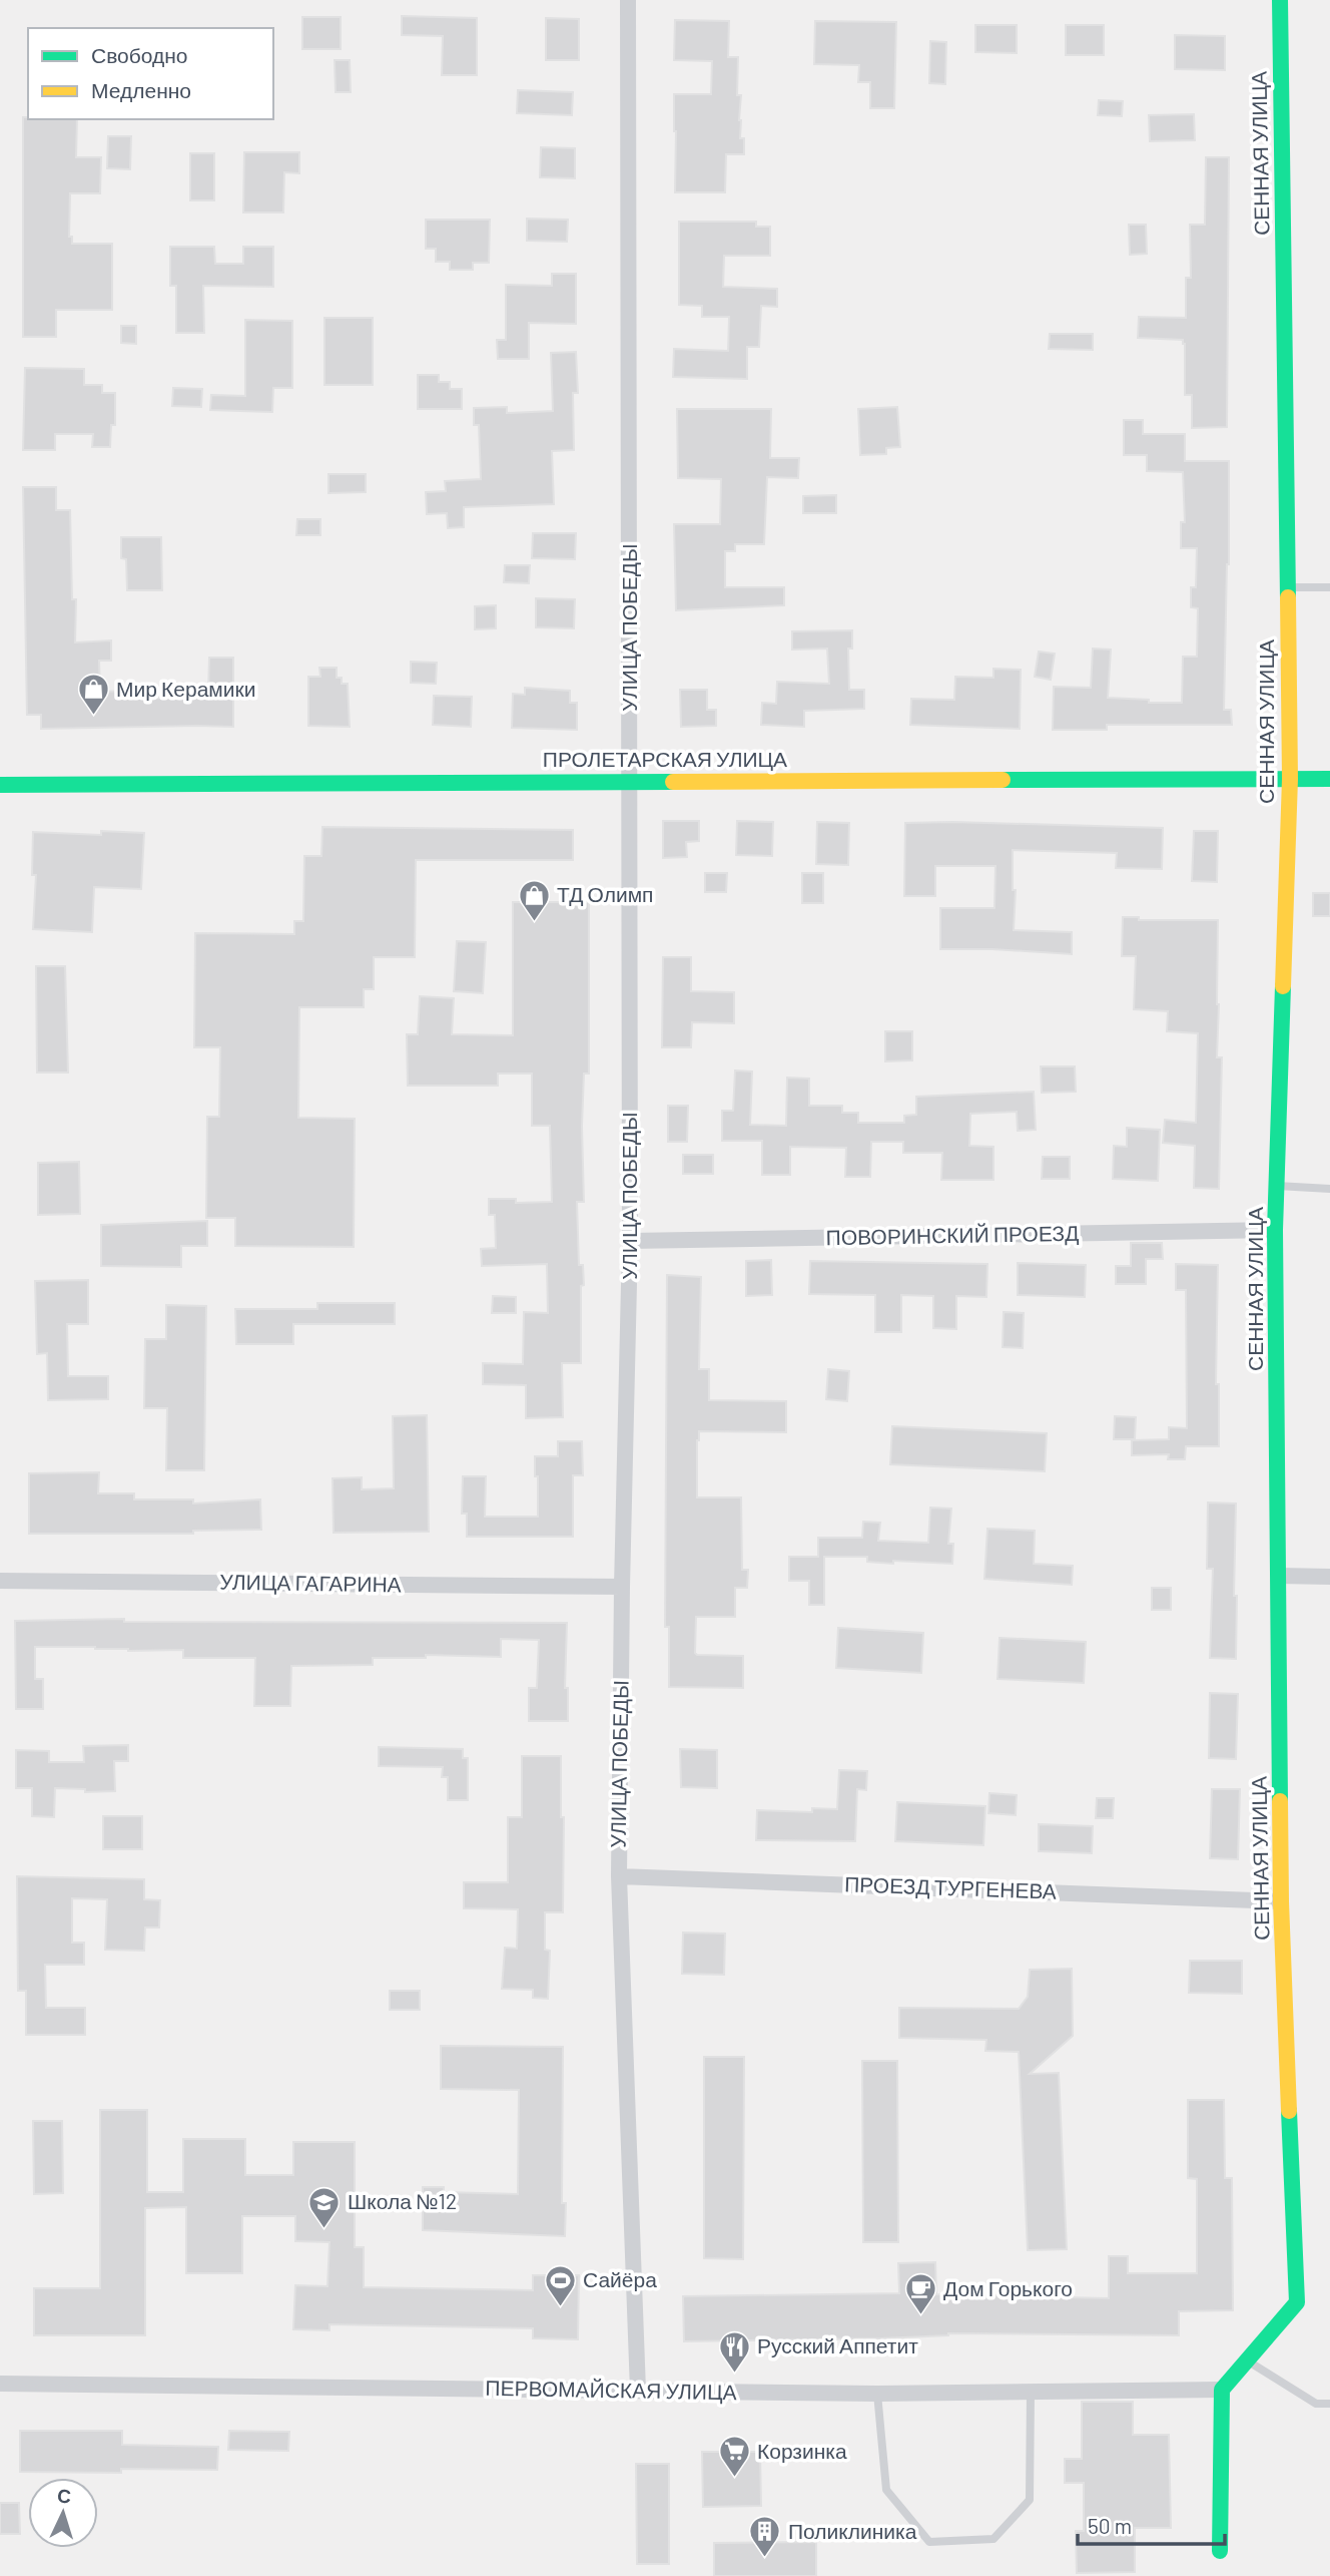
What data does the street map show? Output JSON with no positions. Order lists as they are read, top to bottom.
{
  "streets": {
    "street": [
      "СЕННАЯ УЛИЦА",
      "УЛИЦА ПОБЕДЫ",
      "ПРОЛЕТАРСКАЯ УЛИЦА",
      "ПОВОРИНСКИЙ ПРОЕЗД",
      "УЛИЦА ГАГАРИНА",
      "ПРОЕЗД ТУРГЕНЕВА",
      "ПЕРВОМАЙСКАЯ УЛИЦА"
    ]
  },
  "crossings": [
    ["СЕННАЯ УЛИЦА", "ПРОЛЕТАРСКАЯ УЛИЦА"],
    ["СЕННАЯ УЛИЦА", "ПОВОРИНСКИЙ ПРОЕЗД"],
    ["СЕННАЯ УЛИЦА", "ПРОЕЗД ТУРГЕНЕВА"],
    ["СЕННАЯ УЛИЦА", "ПЕРВОМАЙСКАЯ УЛИЦА"],
    ["УЛИЦА ПОБЕДЫ", "ПРОЛЕТАРСКАЯ УЛИЦА"],
    ["УЛИЦА ПОБЕДЫ", "ПОВОРИНСКИЙ ПРОЕЗД"],
    ["УЛИЦА ПОБЕДЫ", "УЛИЦА ГАГАРИНА"],
    ["УЛИЦА ПОБЕДЫ", "ПРОЕЗД ТУРГЕНЕВА"],
    ["УЛИЦА ПОБЕДЫ", "ПЕРВОМАЙСКАЯ УЛИЦА"]
  ],
  "places": {
    "shop": ["Мир Керамики", "ТД Олимп"],
    "school or university": ["Школа №12"],
    "sports": ["Сайёра"],
    "cafe": ["Дом Горького"],
    "restaurant": ["Русский Аппетит"],
    "supermarket": ["Корзинка"],
    "building": ["Поликлиника"]
  },
  "legend": ["Свободно", "Медленно"],
  "scale_bar": "50 m",
  "north": "top"
}
